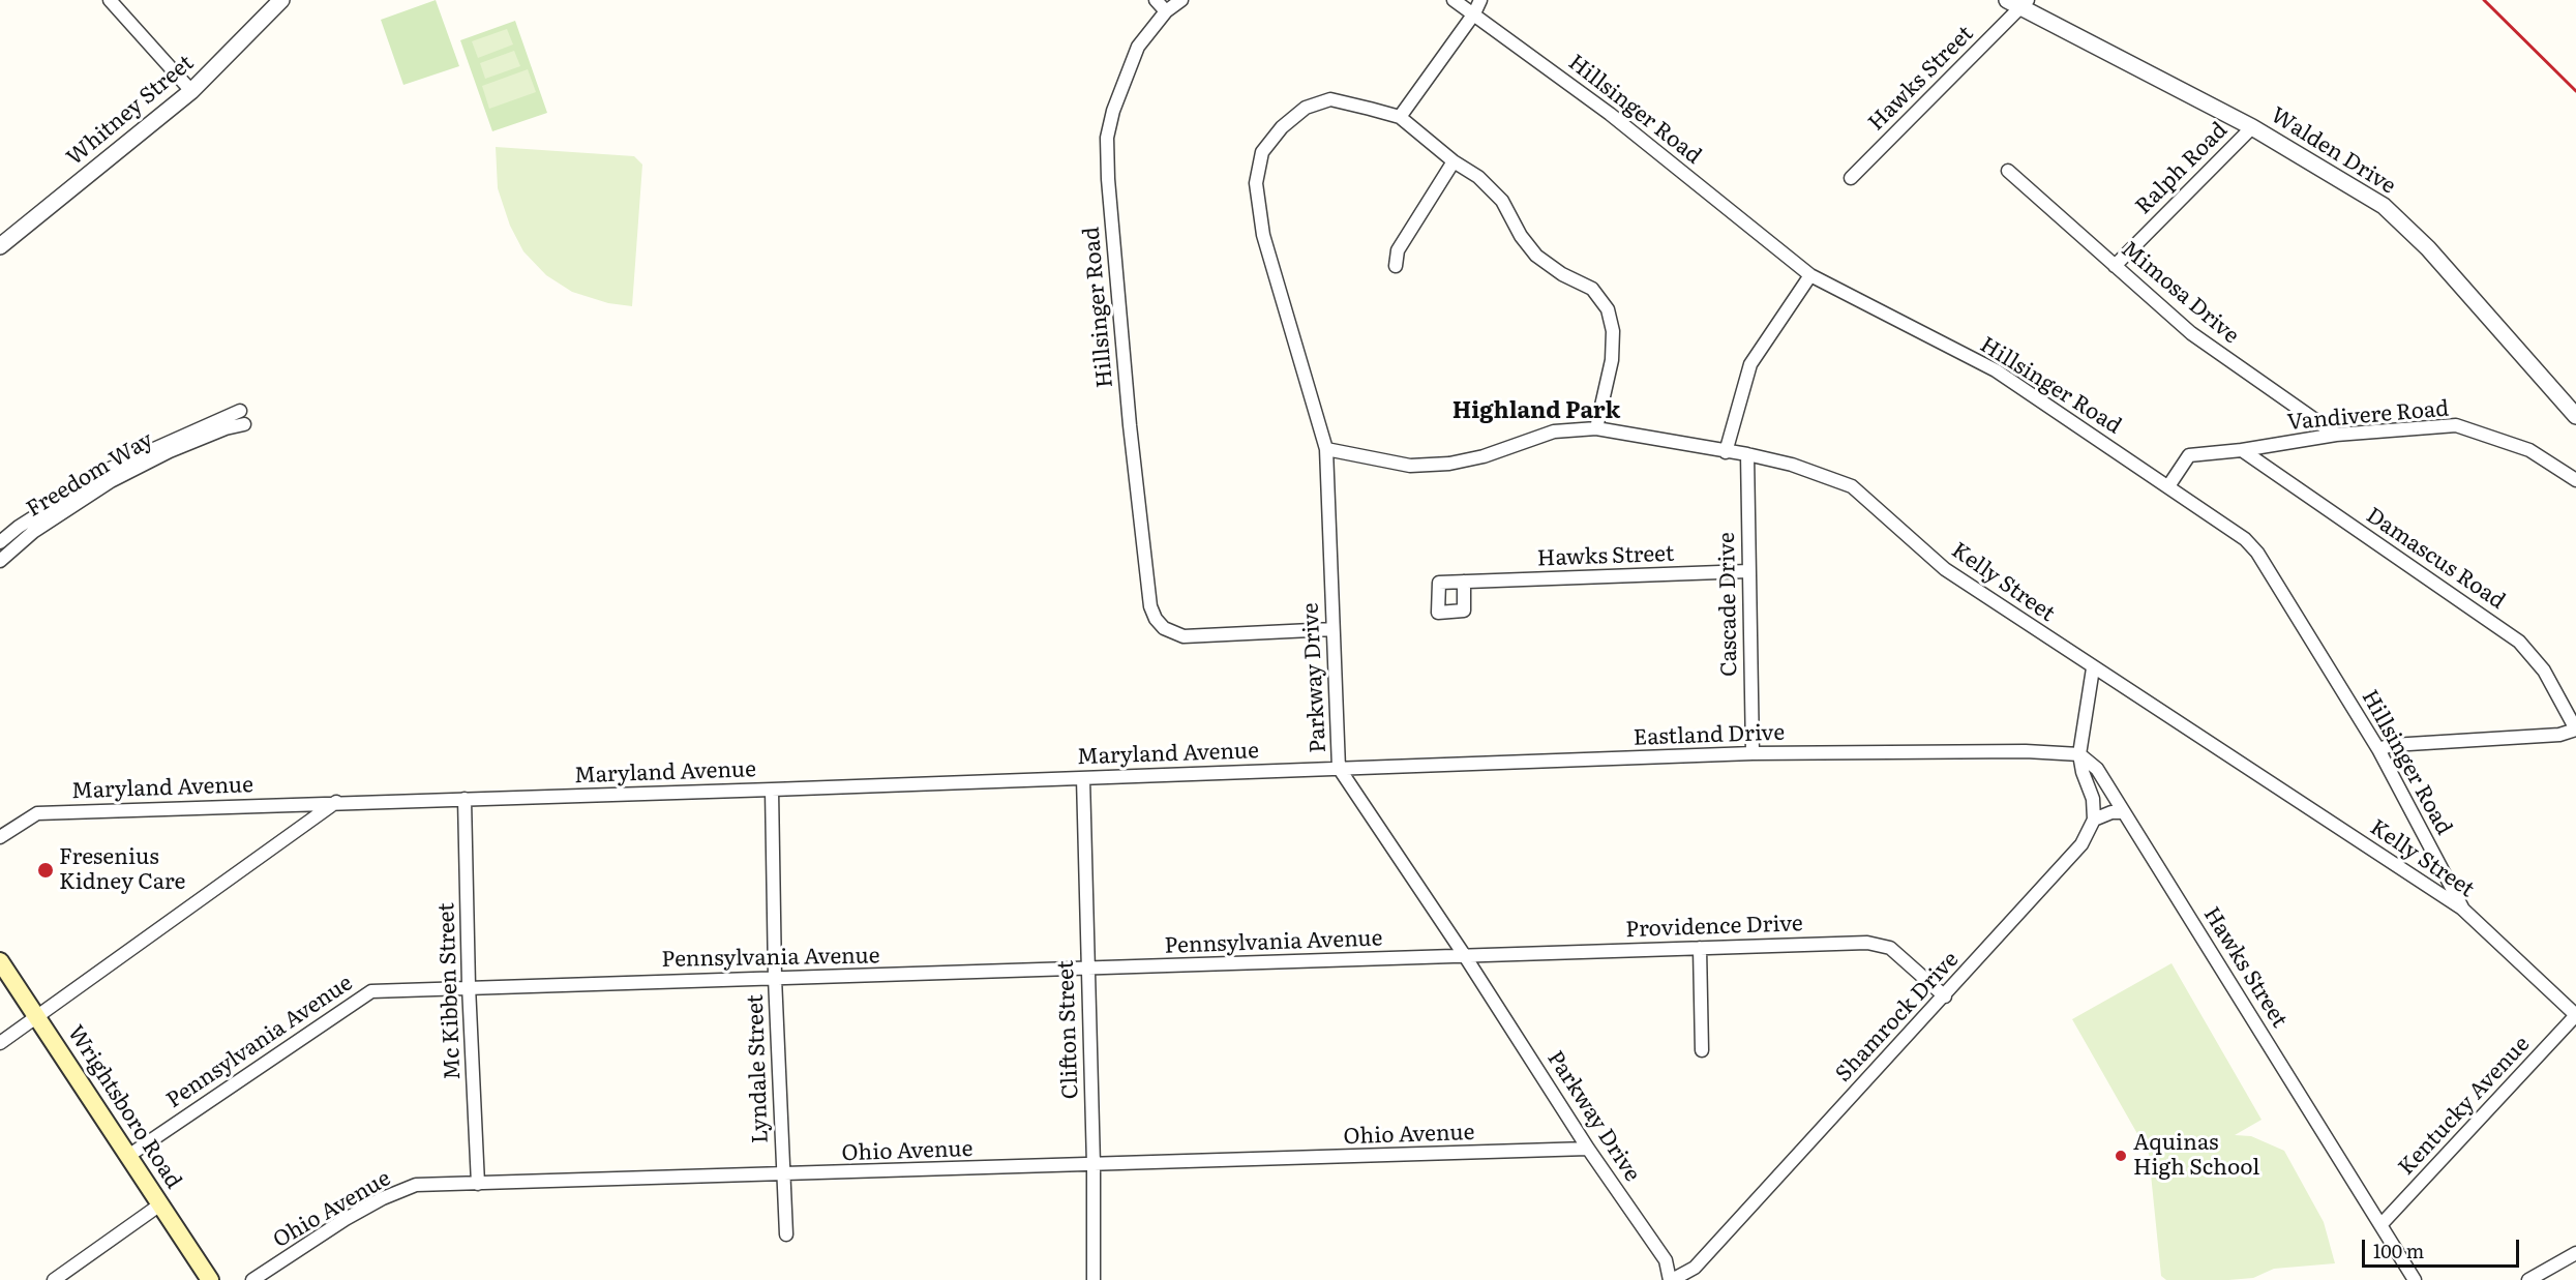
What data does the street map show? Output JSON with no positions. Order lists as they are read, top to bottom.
{
  "streets": {
    "main road": ["Wrightsboro Road"],
    "street": [
      "Hawks Street",
      "Hillsinger Road",
      "Whitney Street",
      "Walden Drive",
      "Ralph Road",
      "Mimosa Drive",
      "Vandivere Road",
      "Freedom Way",
      "Damascus Road",
      "Kelly Street",
      "Cascade Drive",
      "Parkway Drive",
      "Eastland Drive",
      "Maryland Avenue",
      "Providence Drive",
      "Pennsylvania Avenue",
      "Mc Kibben Street",
      "Shamrock Drive",
      "Clifton Street",
      "Lyndale Street",
      "Kentucky Avenue",
      "Ohio Avenue"
    ]
  },
  "crossings": [
    ["Hawks Street", "Walden Drive"],
    ["Hawks Street", "Cascade Drive"],
    ["Hawks Street", "Eastland Drive"],
    ["Hawks Street", "Kentucky Avenue"],
    ["Hillsinger Road", "Vandivere Road"],
    ["Hillsinger Road", "Kelly Street"],
    ["Hillsinger Road", "Parkway Drive"],
    ["Walden Drive", "Ralph Road"],
    ["Ralph Road", "Mimosa Drive"],
    ["Mimosa Drive", "Vandivere Road"],
    ["Vandivere Road", "Damascus Road"],
    ["Kelly Street", "Cascade Drive"],
    ["Kelly Street", "Parkway Drive"],
    ["Kelly Street", "Kentucky Avenue"],
    ["Cascade Drive", "Eastland Drive"],
    ["Parkway Drive", "Eastland Drive"],
    ["Parkway Drive", "Maryland Avenue"],
    ["Parkway Drive", "Providence Drive"],
    ["Parkway Drive", "Pennsylvania Avenue"],
    ["Parkway Drive", "Shamrock Drive"],
    ["Parkway Drive", "Ohio Avenue"],
    ["Eastland Drive", "Maryland Avenue"],
    ["Maryland Avenue", "Mc Kibben Street"],
    ["Maryland Avenue", "Clifton Street"],
    ["Maryland Avenue", "Lyndale Street"],
    ["Providence Drive", "Pennsylvania Avenue"],
    ["Providence Drive", "Shamrock Drive"],
    ["Pennsylvania Avenue", "Mc Kibben Street"],
    ["Pennsylvania Avenue", "Clifton Street"],
    ["Pennsylvania Avenue", "Lyndale Street"],
    ["Pennsylvania Avenue", "Wrightsboro Road"],
    ["Mc Kibben Street", "Ohio Avenue"],
    ["Clifton Street", "Ohio Avenue"],
    ["Lyndale Street", "Ohio Avenue"]
  ],
  "districts": ["Highland Park"],
  "places": ["Fresenius Kidney Care", "Aquinas High School"],
  "scale_bar": "100 m"
}
